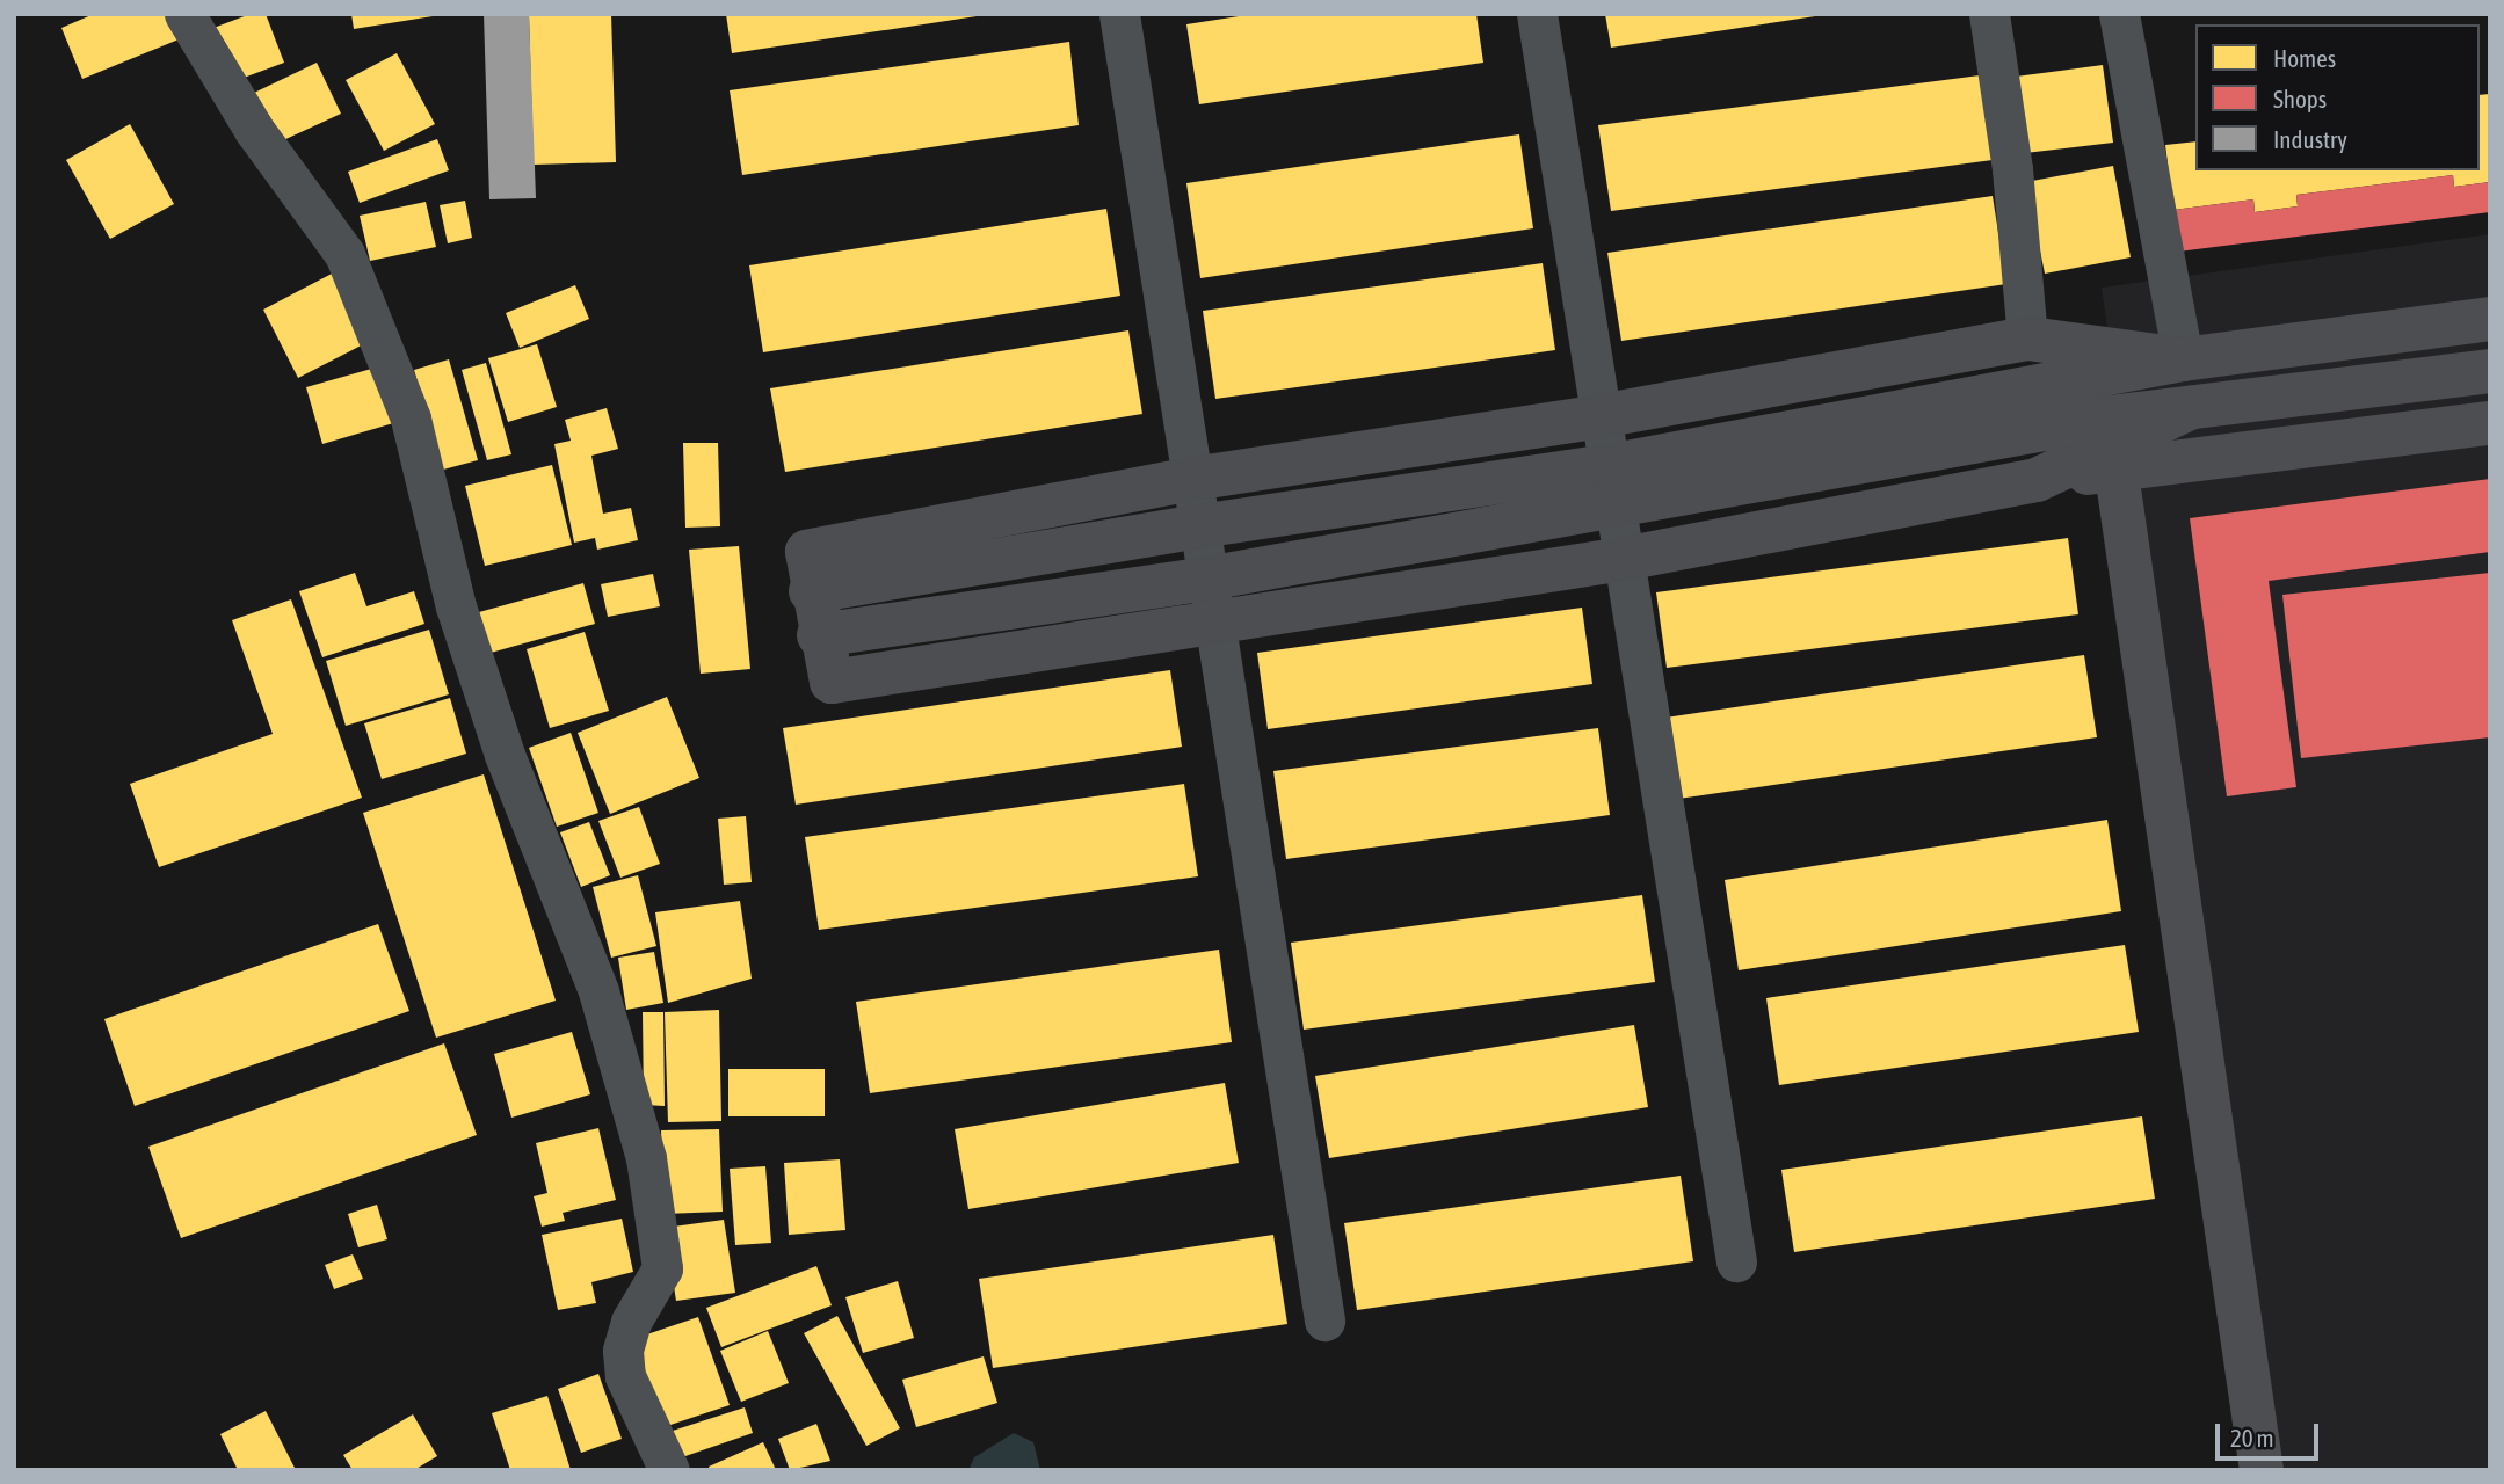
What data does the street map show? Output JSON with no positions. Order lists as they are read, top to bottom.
{
  "legend": ["Homes", "Shops", "Industry"],
  "scale_bar": "20 m"
}
